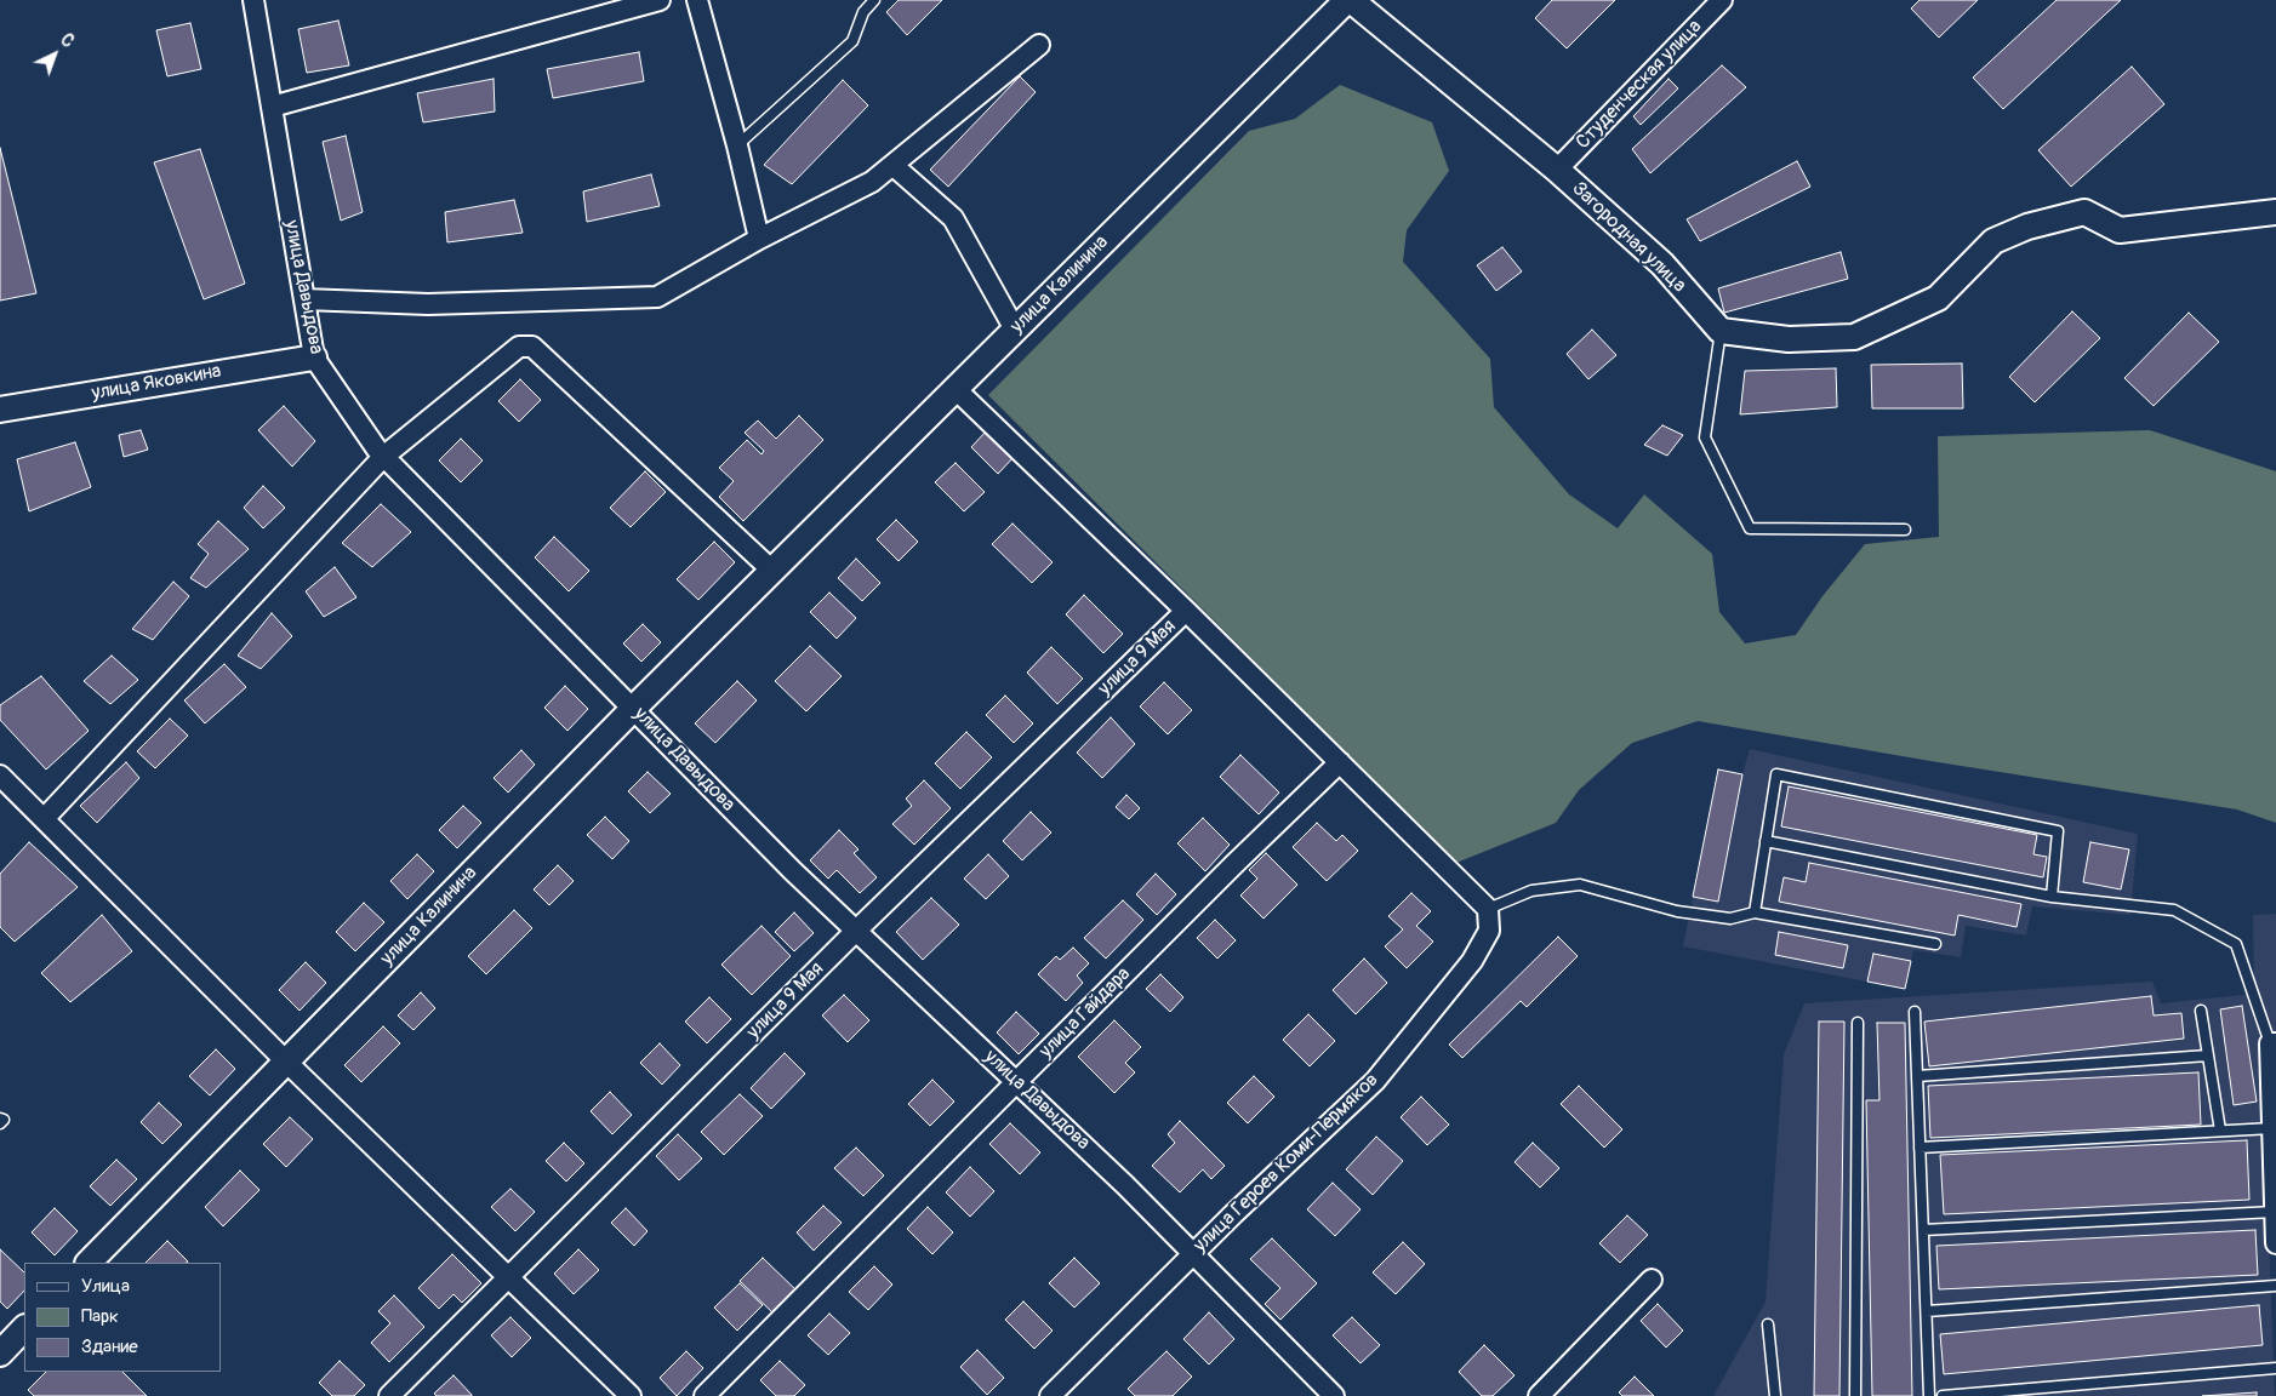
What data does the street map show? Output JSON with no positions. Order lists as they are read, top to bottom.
{
  "streets": {
    "street": [
      "Студенческая улица",
      "Загородная улица",
      "улица Калинина",
      "улица Давыдова",
      "улица Яковкина",
      "улица 9 Мая",
      "улица Гайдара",
      "улица Героев Коми-Пермяков"
    ]
  },
  "crossings": [
    ["Студенческая улица", "Загородная улица"],
    ["Загородная улица", "улица Калинина"],
    ["улица Калинина", "улица Давыдова"],
    ["улица Давыдова", "улица Яковкина"],
    ["улица Давыдова", "улица 9 Мая"],
    ["улица Давыдова", "улица Гайдара"],
    ["улица Давыдова", "улица Героев Коми-Пермяков"]
  ],
  "legend": ["Улица", "Парк", "Здание"],
  "north": "top right"
}
